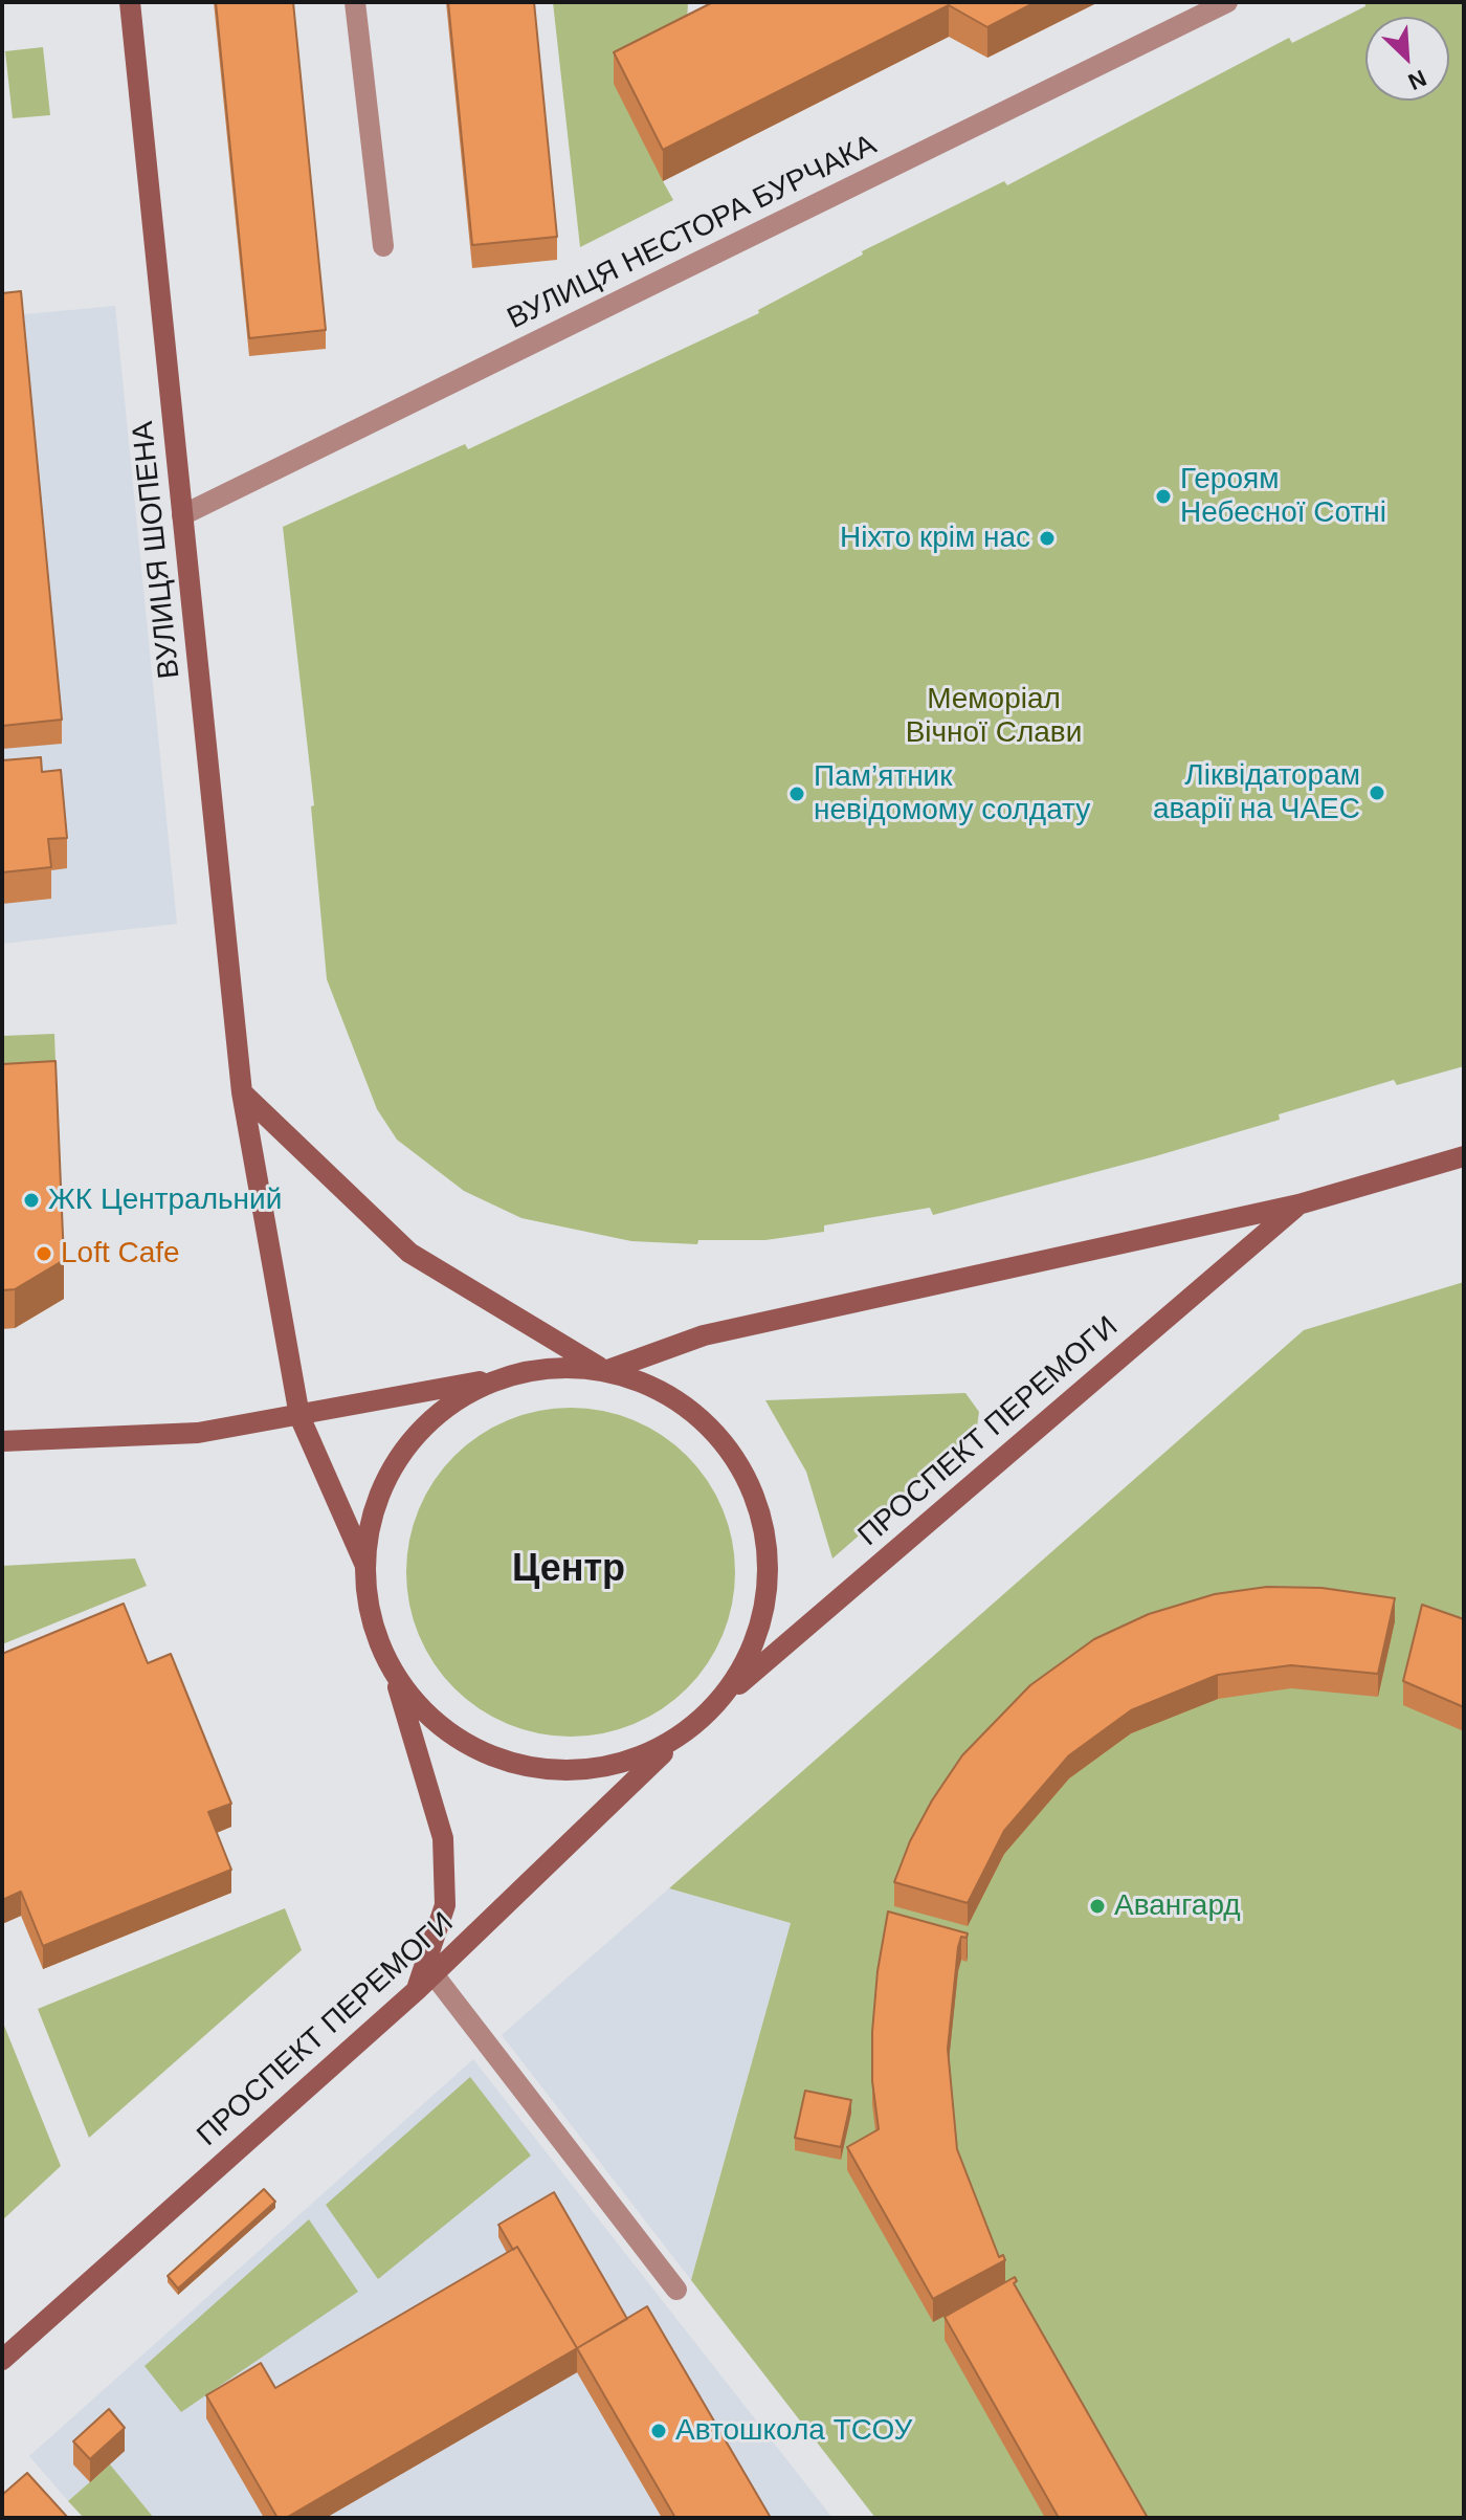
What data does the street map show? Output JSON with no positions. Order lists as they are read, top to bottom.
{
  "streets": {
    "main road": ["ВУЛИЦЯ ШОПЕНА", "ПРОСПЕКТ ПЕРЕМОГИ"],
    "street": ["ВУЛИЦЯ НЕСТОРА БУРЧАКА"]
  },
  "crossings": [
    ["ВУЛИЦЯ НЕСТОРА БУРЧАКА", "ВУЛИЦЯ ШОПЕНА"]
  ],
  "districts": ["Центр"],
  "parks": ["Меморіал Вічної Слави"],
  "places": [
    "Героям Небесної Сотні",
    "Ніхто крім нас",
    "Ліквідаторам аварії на ЧАЕС",
    "Пам’ятник невідомому солдату",
    "ЖК Центральний",
    "Loft Cafe",
    "Авангард",
    "Автошкола ТСОУ"
  ],
  "north": "bottom right"
}
